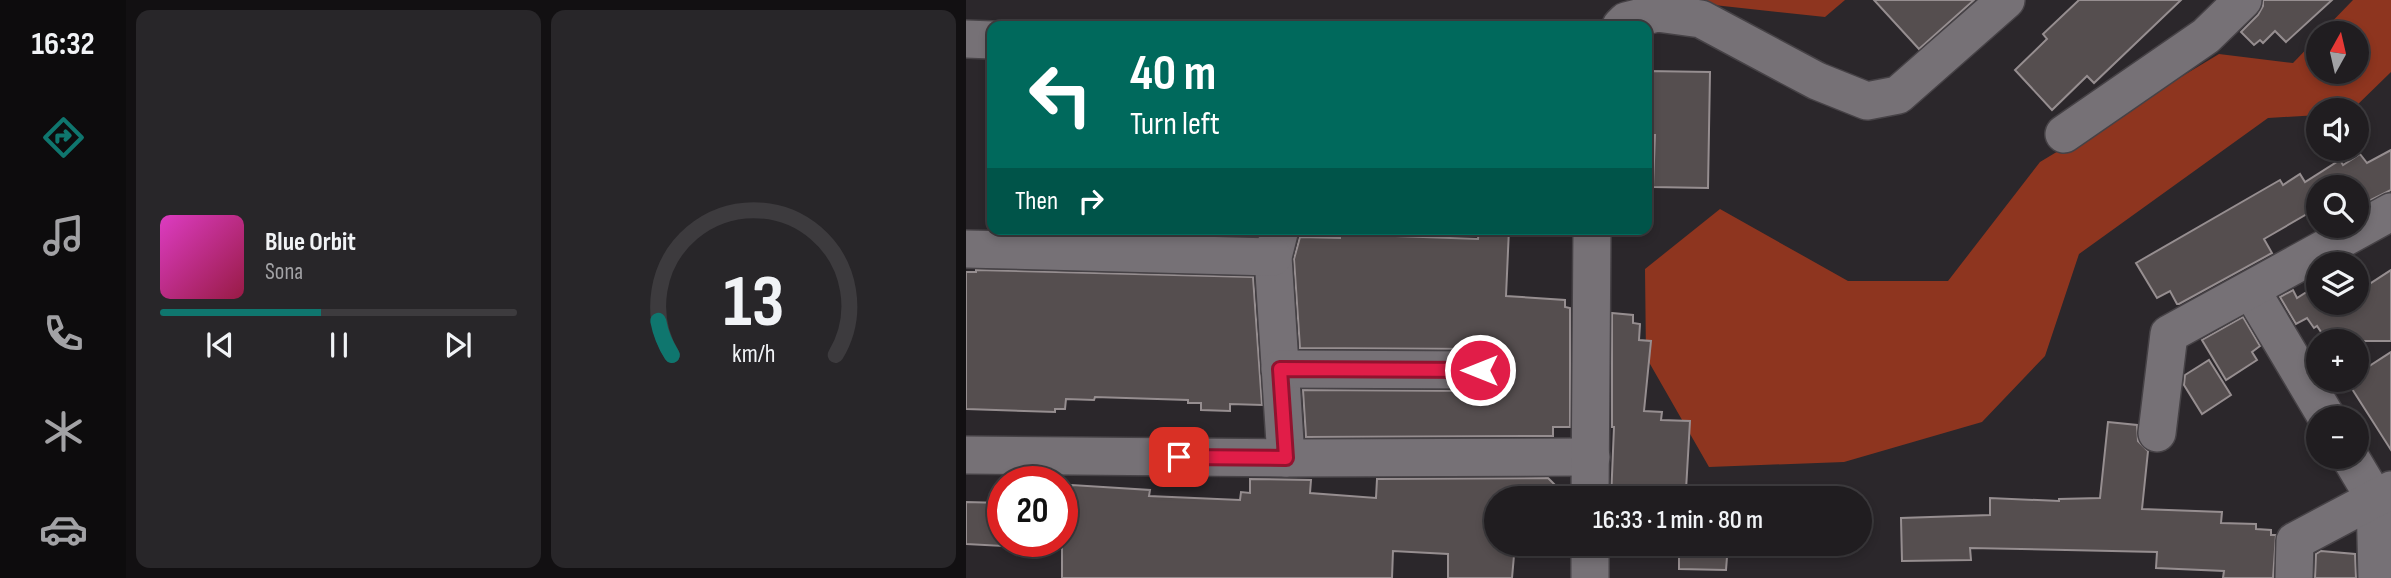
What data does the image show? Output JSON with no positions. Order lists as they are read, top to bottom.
{
  "north": "top",
  "page": {
    "tabs": "16:32",
    "map_buttons": ["+", "−"],
    "turn": ["40 m", "Turn left"],
    "then": "Then",
    "song": ["Blue Orbit", "Sona"],
    "limit": "20",
    "trip": "16:33 · 1 min · 80 m",
    "gauge": ["13", "km/h"]
  }
}
